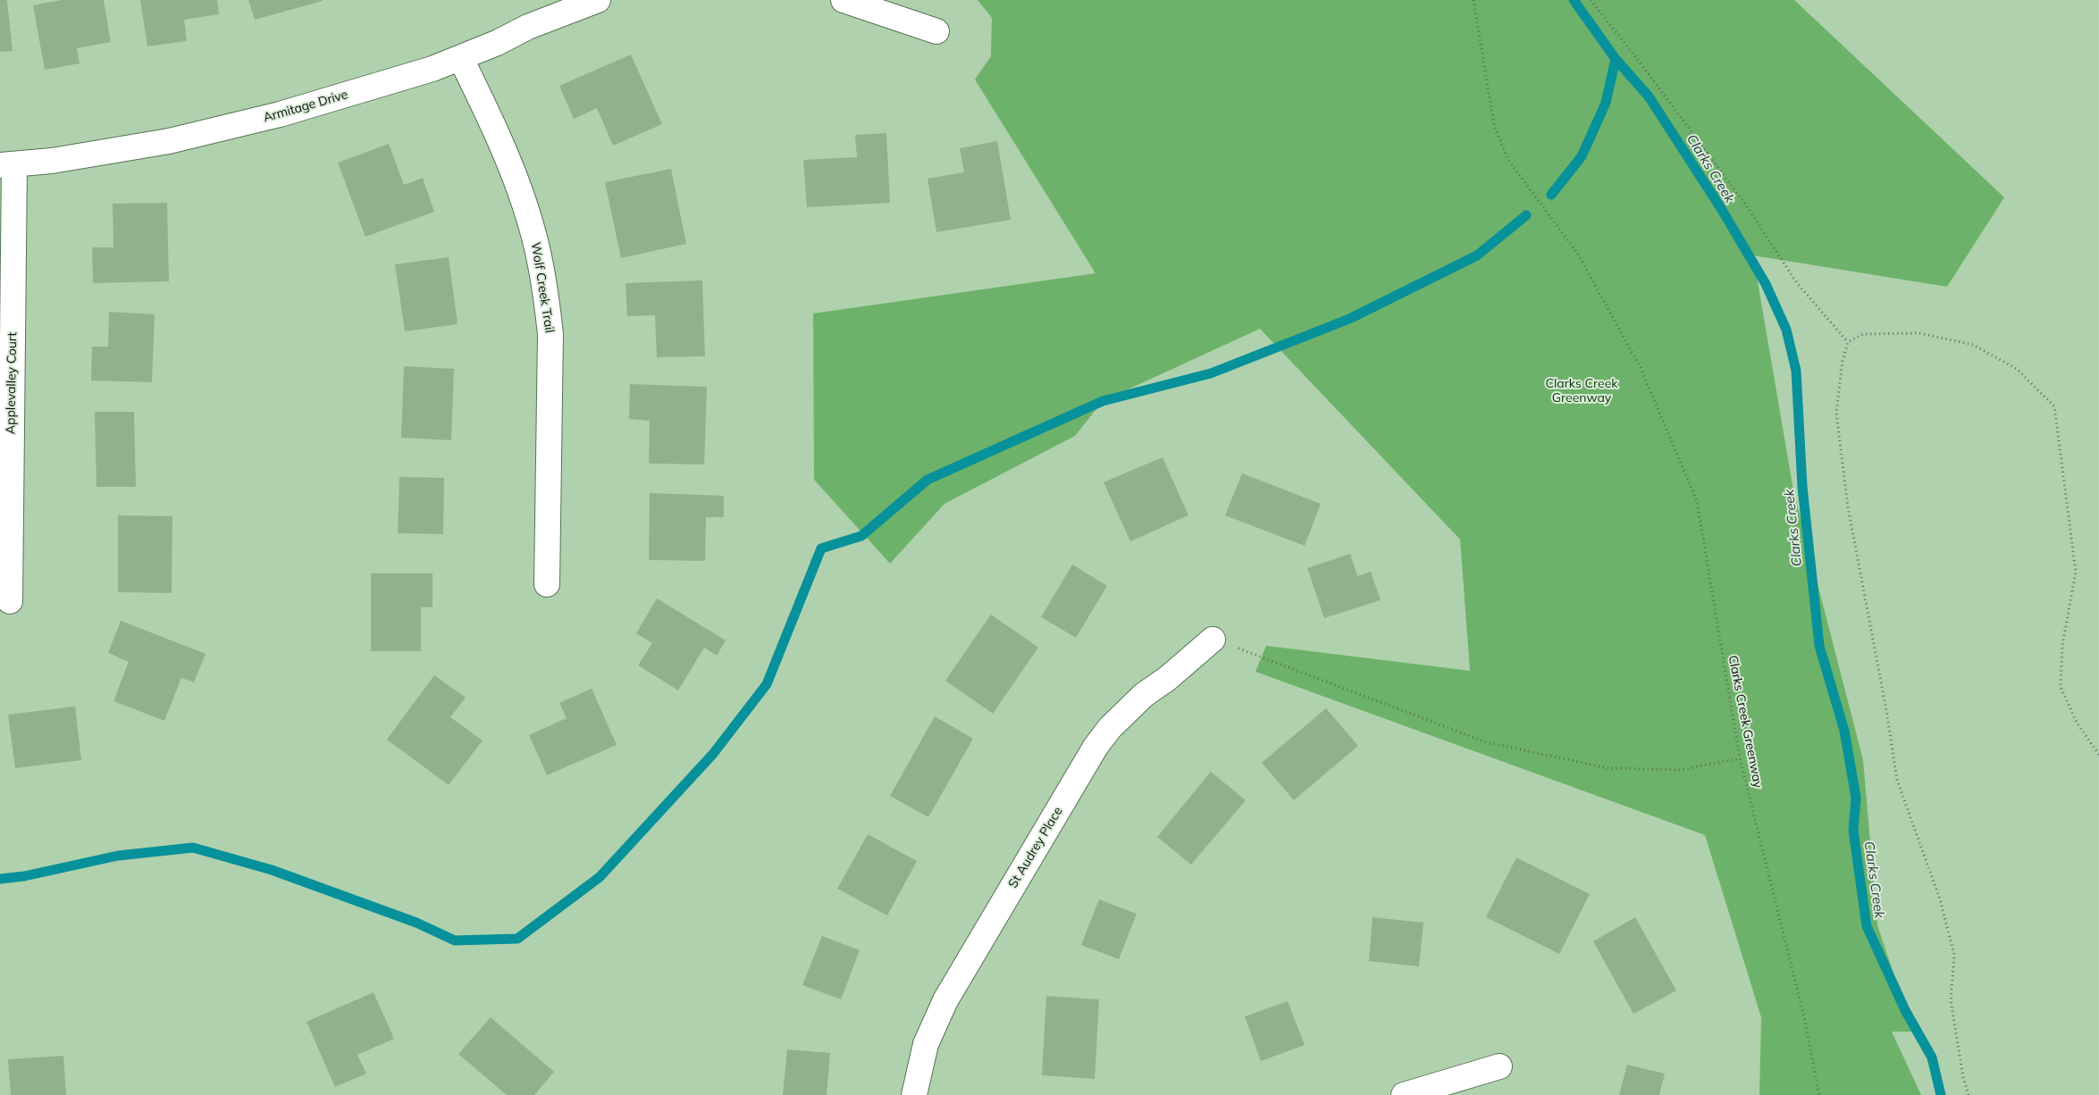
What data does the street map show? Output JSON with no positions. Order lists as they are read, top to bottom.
{
  "streets": {
    "street": [
      "Armitage Drive",
      "Wolf Creek Trail",
      "Applevalley Court",
      "St Audrey Place"
    ],
    "path": ["Clarks Creek Greenway"]
  },
  "crossings": [
    ["Armitage Drive", "Wolf Creek Trail"],
    ["Armitage Drive", "Applevalley Court"]
  ],
  "water": ["Clarks Creek"],
  "parks": ["Clarks Creek Greenway"]
}
